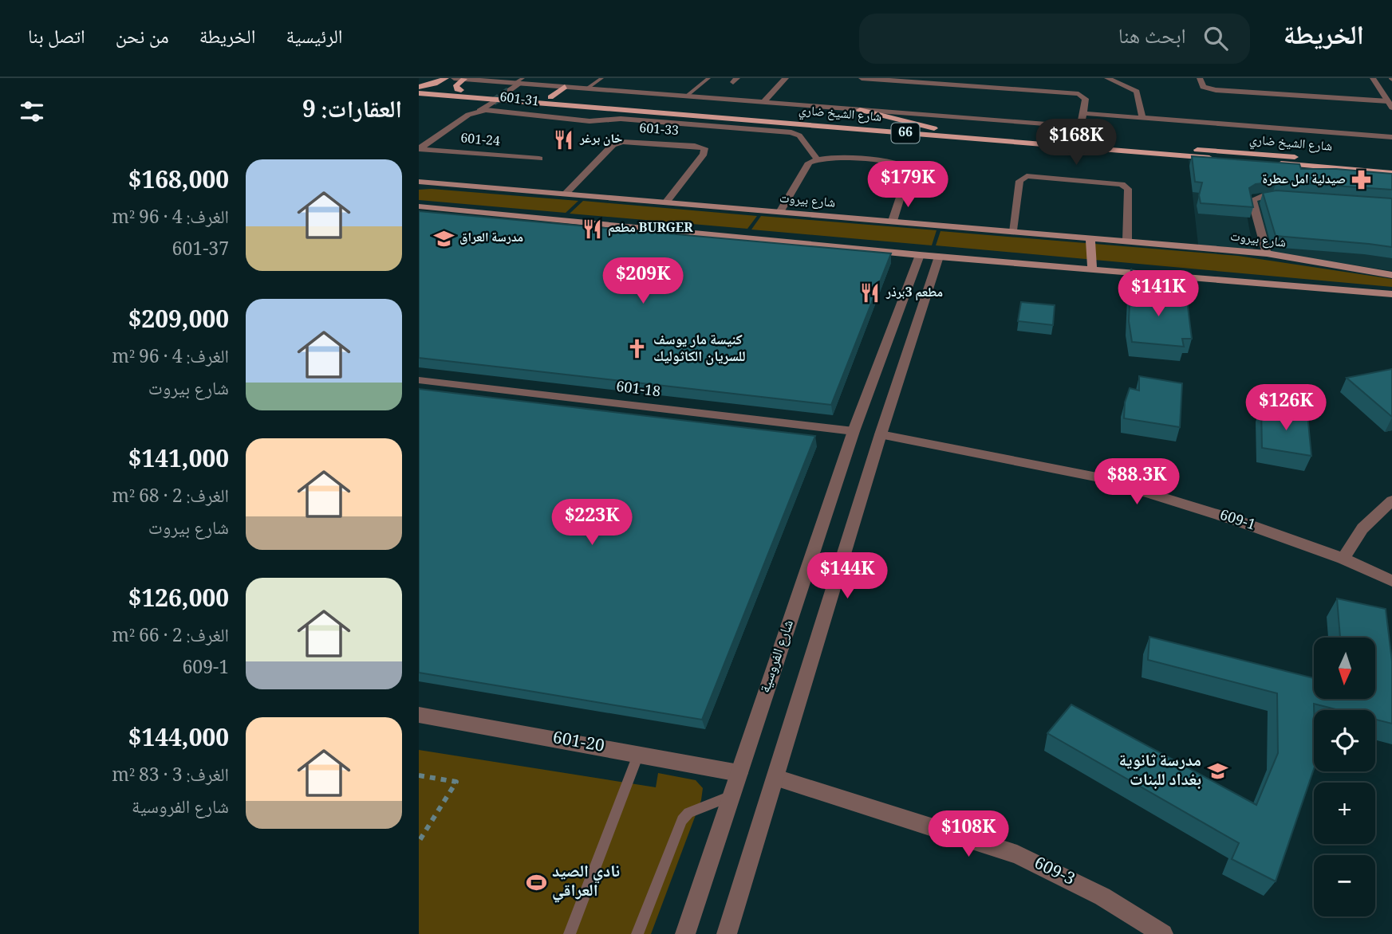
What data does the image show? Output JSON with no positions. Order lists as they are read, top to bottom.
{
  "streets": {
    "main road": ["شارع الشيخ ضاري", "66", "شارع بيروت"],
    "street": [
      "601-31",
      "601-33",
      "601-24",
      "601-18",
      "609-1",
      "شارع الفروسية",
      "601-20",
      "609-3"
    ]
  },
  "crossings": [
    ["601-31", "601-24"],
    ["601-33", "شارع بيروت"],
    ["601-18", "شارع الفروسية"],
    ["شارع الفروسية", "601-20"]
  ],
  "places": {
    "restaurant": ["خان برغر", "مطعم BURGER", "مطعم 3برذر"],
    "pharmacy": ["صيدلية امل عطرة"],
    "school or university": ["مدرسة العراق", "مدرسة ثانوية بغداد للبنات"],
    "church": ["كنيسة مار يوسف للسريان الكاثوليك"],
    "sports": ["نادي الصيد العراقي"]
  },
  "north": "bottom",
  "page": {
    "header": "الخريطة",
    "search": "ابحث هنا",
    "nav": [
      "الرئيسية",
      "الخريطة",
      "من نحن",
      "اتصل بنا"
    ],
    "heading": "العقارات: 9",
    "price": [
      "$168K",
      "$179K",
      "$209K",
      "$141K",
      "$126K",
      "$88.3K",
      "$223K",
      "$144K",
      "$108K"
    ],
    "list": [
      {
        "name": "$168,000",
        "note": "الغرف: 4 · 96 m² · 601-37"
      },
      {
        "name": "$209,000",
        "note": "الغرف: 4 · 96 m² · شارع بيروت"
      },
      {
        "name": "$141,000",
        "note": "الغرف: 2 · 68 m² · شارع بيروت"
      },
      {
        "name": "$126,000",
        "note": "الغرف: 2 · 66 m² · 609-1"
      },
      {
        "name": "$144,000",
        "note": "الغرف: 3 · 83 m² · شارع الفروسية"
      }
    ],
    "map_buttons": ["+", "−"]
  }
}
